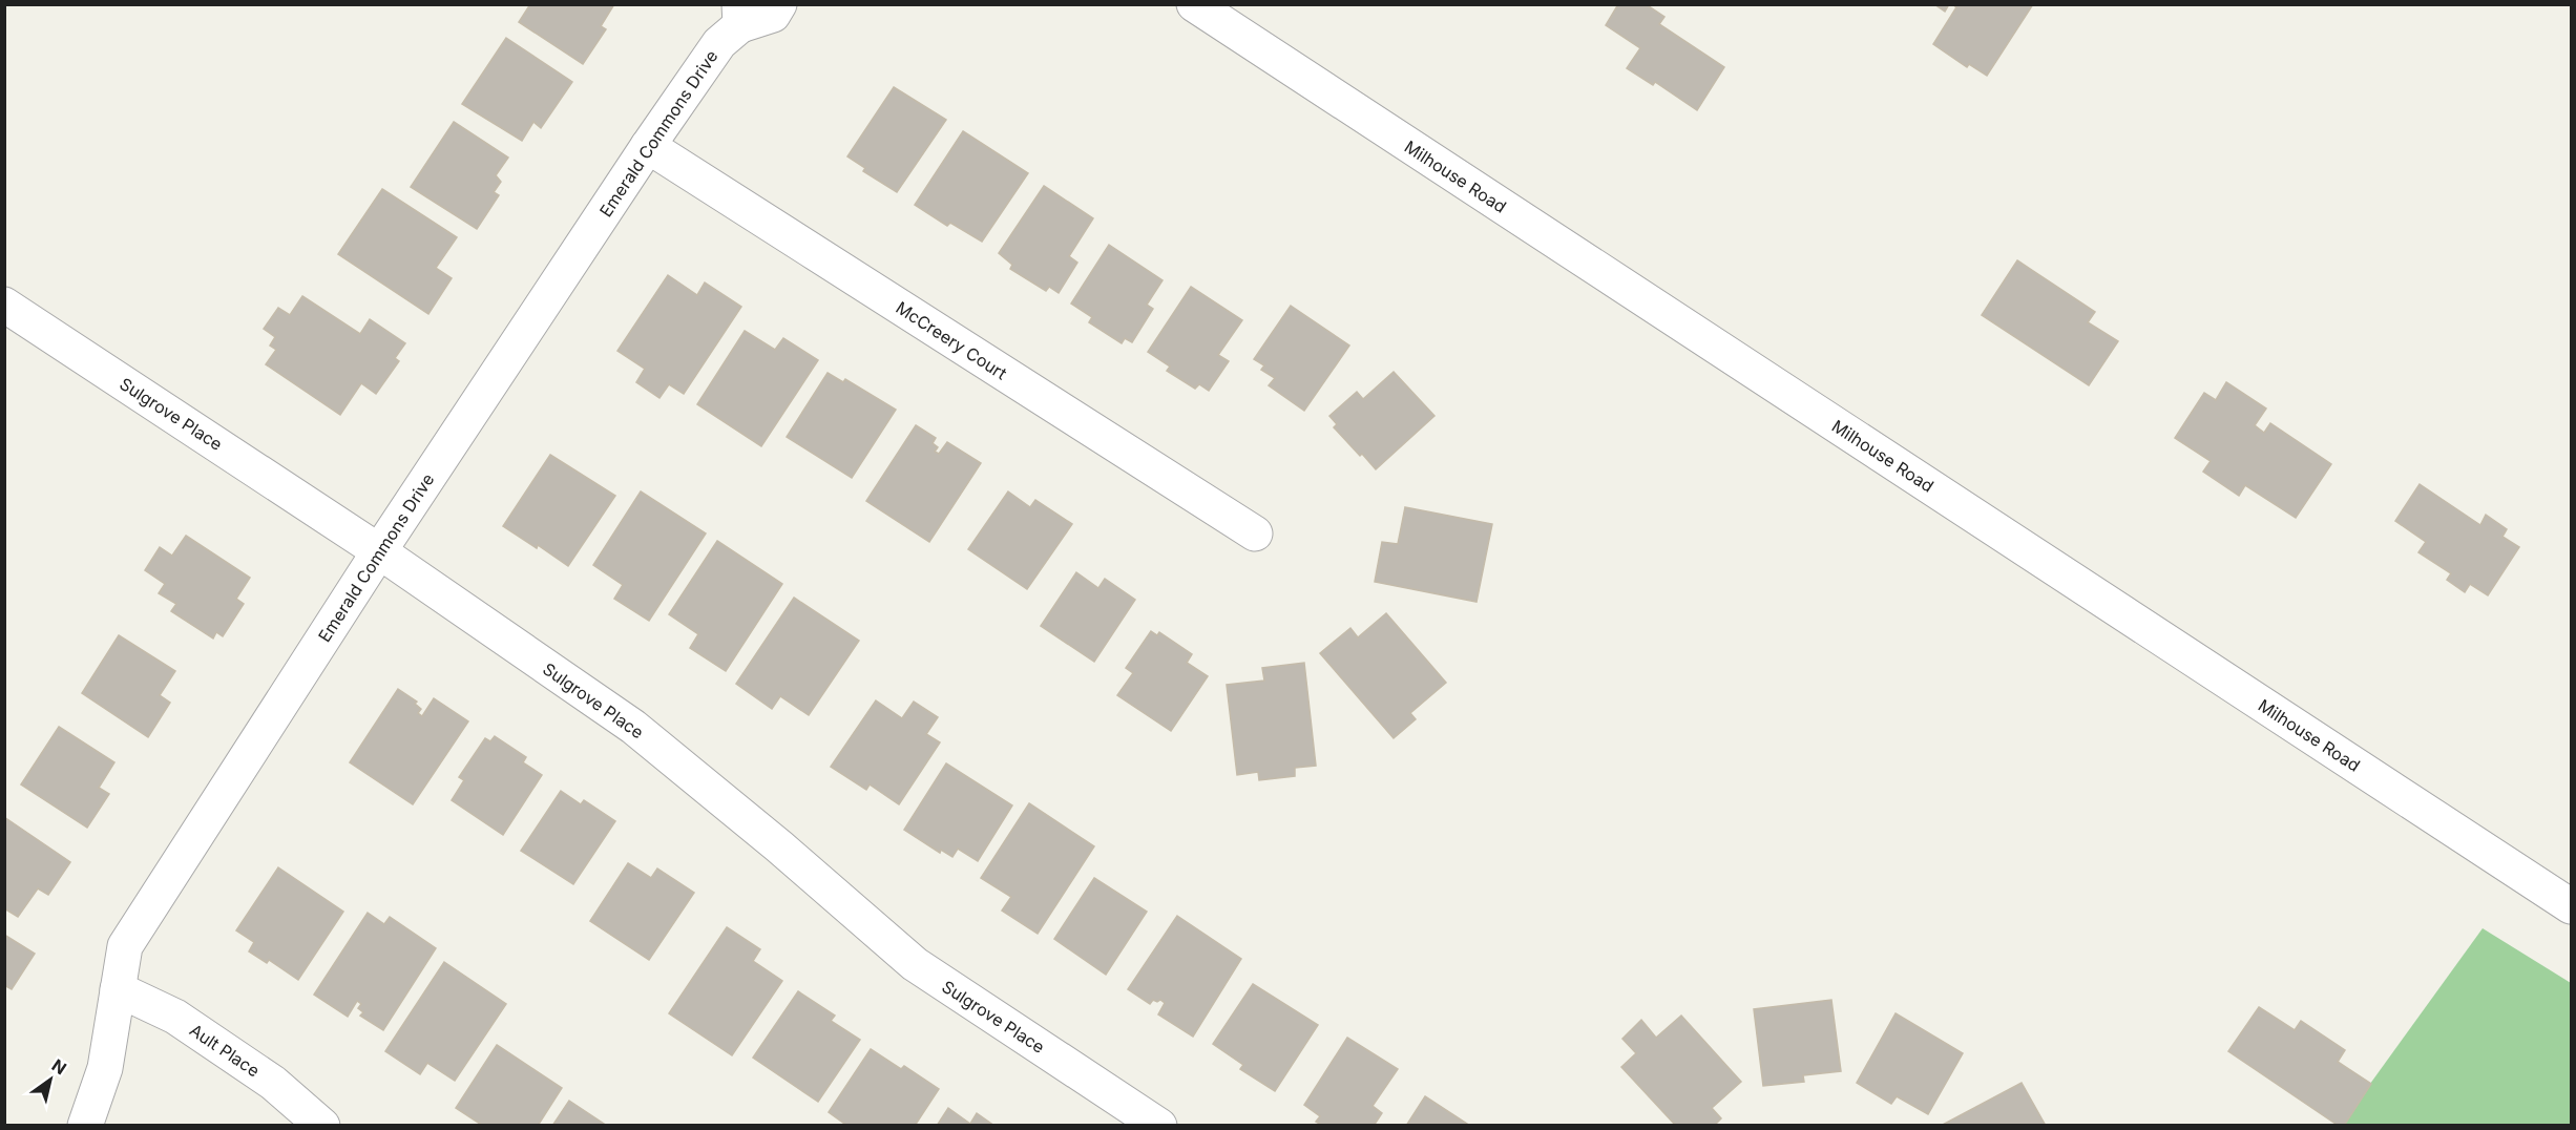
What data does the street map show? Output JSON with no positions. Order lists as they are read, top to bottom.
{
  "streets": {
    "street": [
      "Emerald Commons Drive",
      "Milhouse Road",
      "McCreery Court",
      "Sulgrove Place",
      "Ault Place"
    ]
  },
  "crossings": [
    ["Emerald Commons Drive", "McCreery Court"],
    ["Emerald Commons Drive", "Sulgrove Place"],
    ["Emerald Commons Drive", "Ault Place"]
  ],
  "north": "top right"
}
